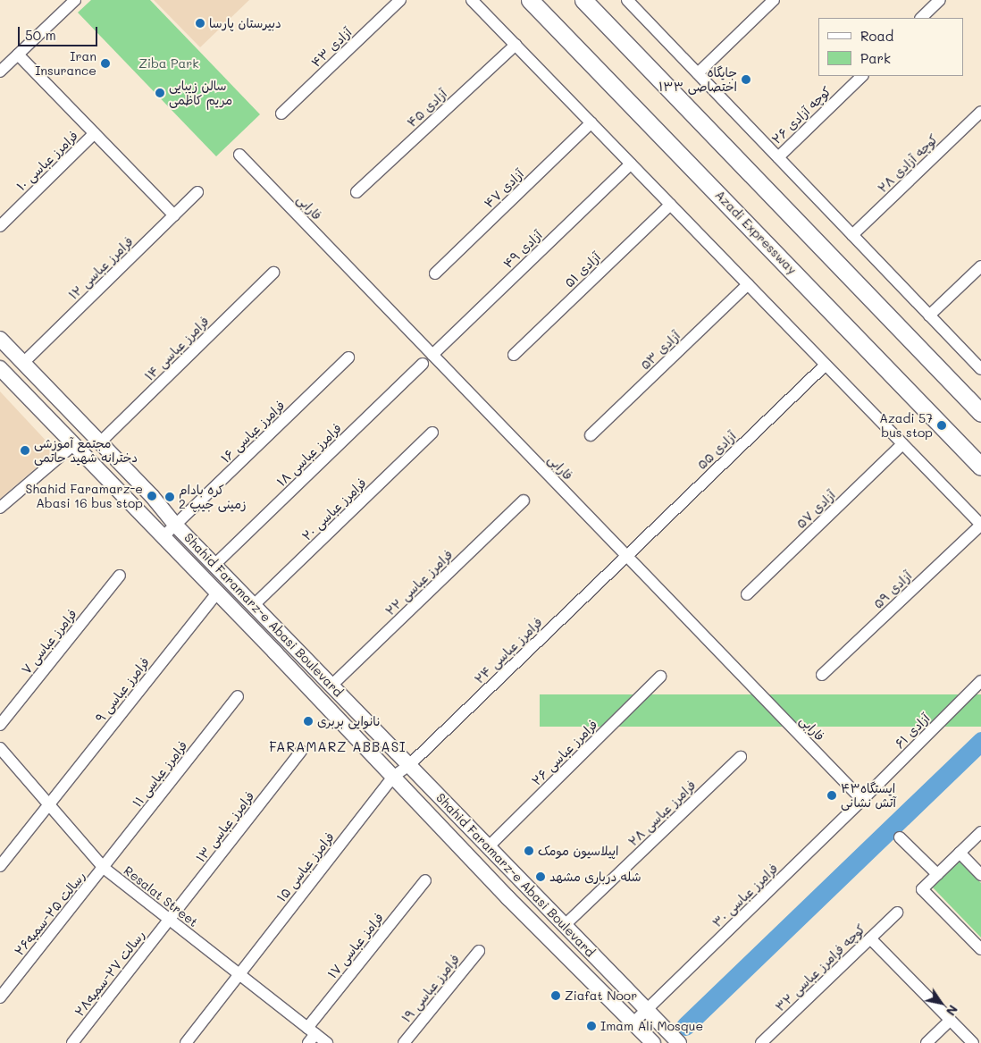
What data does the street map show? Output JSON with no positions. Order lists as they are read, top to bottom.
{
  "streets": {
    "highway": ["Azadi Expressway"],
    "main road": ["Shahid Faramarz-e Abasi Boulevard"],
    "street": [
      "۴۳ آزادی",
      "۴۵ آزادی",
      "کوچه آزادی ۲۶",
      "فرامرز عباسی ۱۰",
      "کوچه آزادی ۲۸",
      "۴۷ آزادی",
      "فارابی",
      "۴۹ آزادی",
      "فرامرز عباسی ۱۲",
      "۵۱ آزادی",
      "فرامرز عباسی ۱۴",
      "۵۳ آزادی",
      "فرامرز عباسی ۱۶",
      "آزادی ۵۵",
      "فرامرز عباسی ۱۸",
      "فرامرز عباسی ۲۰",
      "آزادی ۵۷",
      "فرامرز عباسی ۲۲",
      "آزادی ۵۹",
      "فرامرز عباسی ۷",
      "فرامرز عباسی ۲۴",
      "فرامرز عباسی ۹",
      "آزادی ۶۱",
      "فرامرز عباسی ۲۶",
      "فرامرز عباسی ۱۱",
      "فرامرز عباسی ۲۸",
      "فرامرز عباسی ۱۳",
      "فرامرز عباسی ۱۵",
      "فرامرز عباسی ۳۰",
      "Resalat Street",
      "رسالت ۲۵-سمیه۲۶",
      "فرامز عباسی ۱۷",
      "کوچه فرامرز عباسی ۳۲",
      "رسالت ۲۷-سمیه۲۸",
      "فرامرز عباسی ۱۹"
    ]
  },
  "crossings": [
    ["فارابی", "۴۹ آزادی"],
    ["فارابی", "آزادی ۵۵"],
    ["فارابی", "فرامرز عباسی ۲۴"],
    ["فارابی", "آزادی ۶۱"],
    ["فارابی", "فرامرز عباسی ۳۰"],
    ["فرامرز عباسی ۱۲", "Shahid Faramarz-e Abasi Boulevard"],
    ["فرامرز عباسی ۱۴", "Shahid Faramarz-e Abasi Boulevard"],
    ["فرامرز عباسی ۱۶", "Shahid Faramarz-e Abasi Boulevard"],
    ["آزادی ۵۵", "فرامرز عباسی ۲۴"],
    ["فرامرز عباسی ۱۸", "Shahid Faramarz-e Abasi Boulevard"],
    ["فرامرز عباسی ۲۰", "Shahid Faramarz-e Abasi Boulevard"],
    ["فرامرز عباسی ۲۲", "Shahid Faramarz-e Abasi Boulevard"],
    ["Shahid Faramarz-e Abasi Boulevard", "فرامرز عباسی ۲۴"],
    ["Shahid Faramarz-e Abasi Boulevard", "فرامرز عباسی ۹"],
    ["Shahid Faramarz-e Abasi Boulevard", "فرامرز عباسی ۲۶"],
    ["Shahid Faramarz-e Abasi Boulevard", "فرامرز عباسی ۲۸"],
    ["Shahid Faramarz-e Abasi Boulevard", "فرامرز عباسی ۱۵"],
    ["Shahid Faramarz-e Abasi Boulevard", "فرامرز عباسی ۳۰"],
    ["فرامرز عباسی ۲۴", "فرامرز عباسی ۱۵"],
    ["فرامرز عباسی ۹", "Resalat Street"],
    ["آزادی ۶۱", "فرامرز عباسی ۳۰"],
    ["فرامرز عباسی ۱۱", "Resalat Street"],
    ["فرامرز عباسی ۱۱", "رسالت ۲۵-سمیه۲۶"],
    ["فرامرز عباسی ۱۳", "Resalat Street"],
    ["فرامرز عباسی ۱۳", "رسالت ۲۷-سمیه۲۸"],
    ["فرامرز عباسی ۱۵", "Resalat Street"],
    ["Resalat Street", "رسالت ۲۵-سمیه۲۶"],
    ["Resalat Street", "فرامز عباسی ۱۷"],
    ["Resalat Street", "رسالت ۲۷-سمیه۲۸"]
  ],
  "districts": ["FARAMARZ ABBASI"],
  "parks": ["Ziba Park"],
  "places": [
    "دبیرستان پارسا",
    "Iran Insurance",
    "جایگاه اختصاصی ۱۳۳",
    "سالن زیبایی مریم کاظمی",
    "Azadi 57 bus stop",
    "مجتمع آموزشی دخترانه شهید حاتمی",
    "Shahid Faramarz-e Abasi 16 bus stop",
    "کره بادام زمینی جیپ 2",
    "نانوایی بربری",
    "ایستگاه۴۳ آتش نشانی",
    "اپیلاسیون مومک",
    "شله درباری مشهد",
    "Ziafat Noor",
    "Imam Ali Mosque"
  ],
  "legend": ["Road", "Park"],
  "scale_bar": "50 m",
  "north": "bottom right"
}
